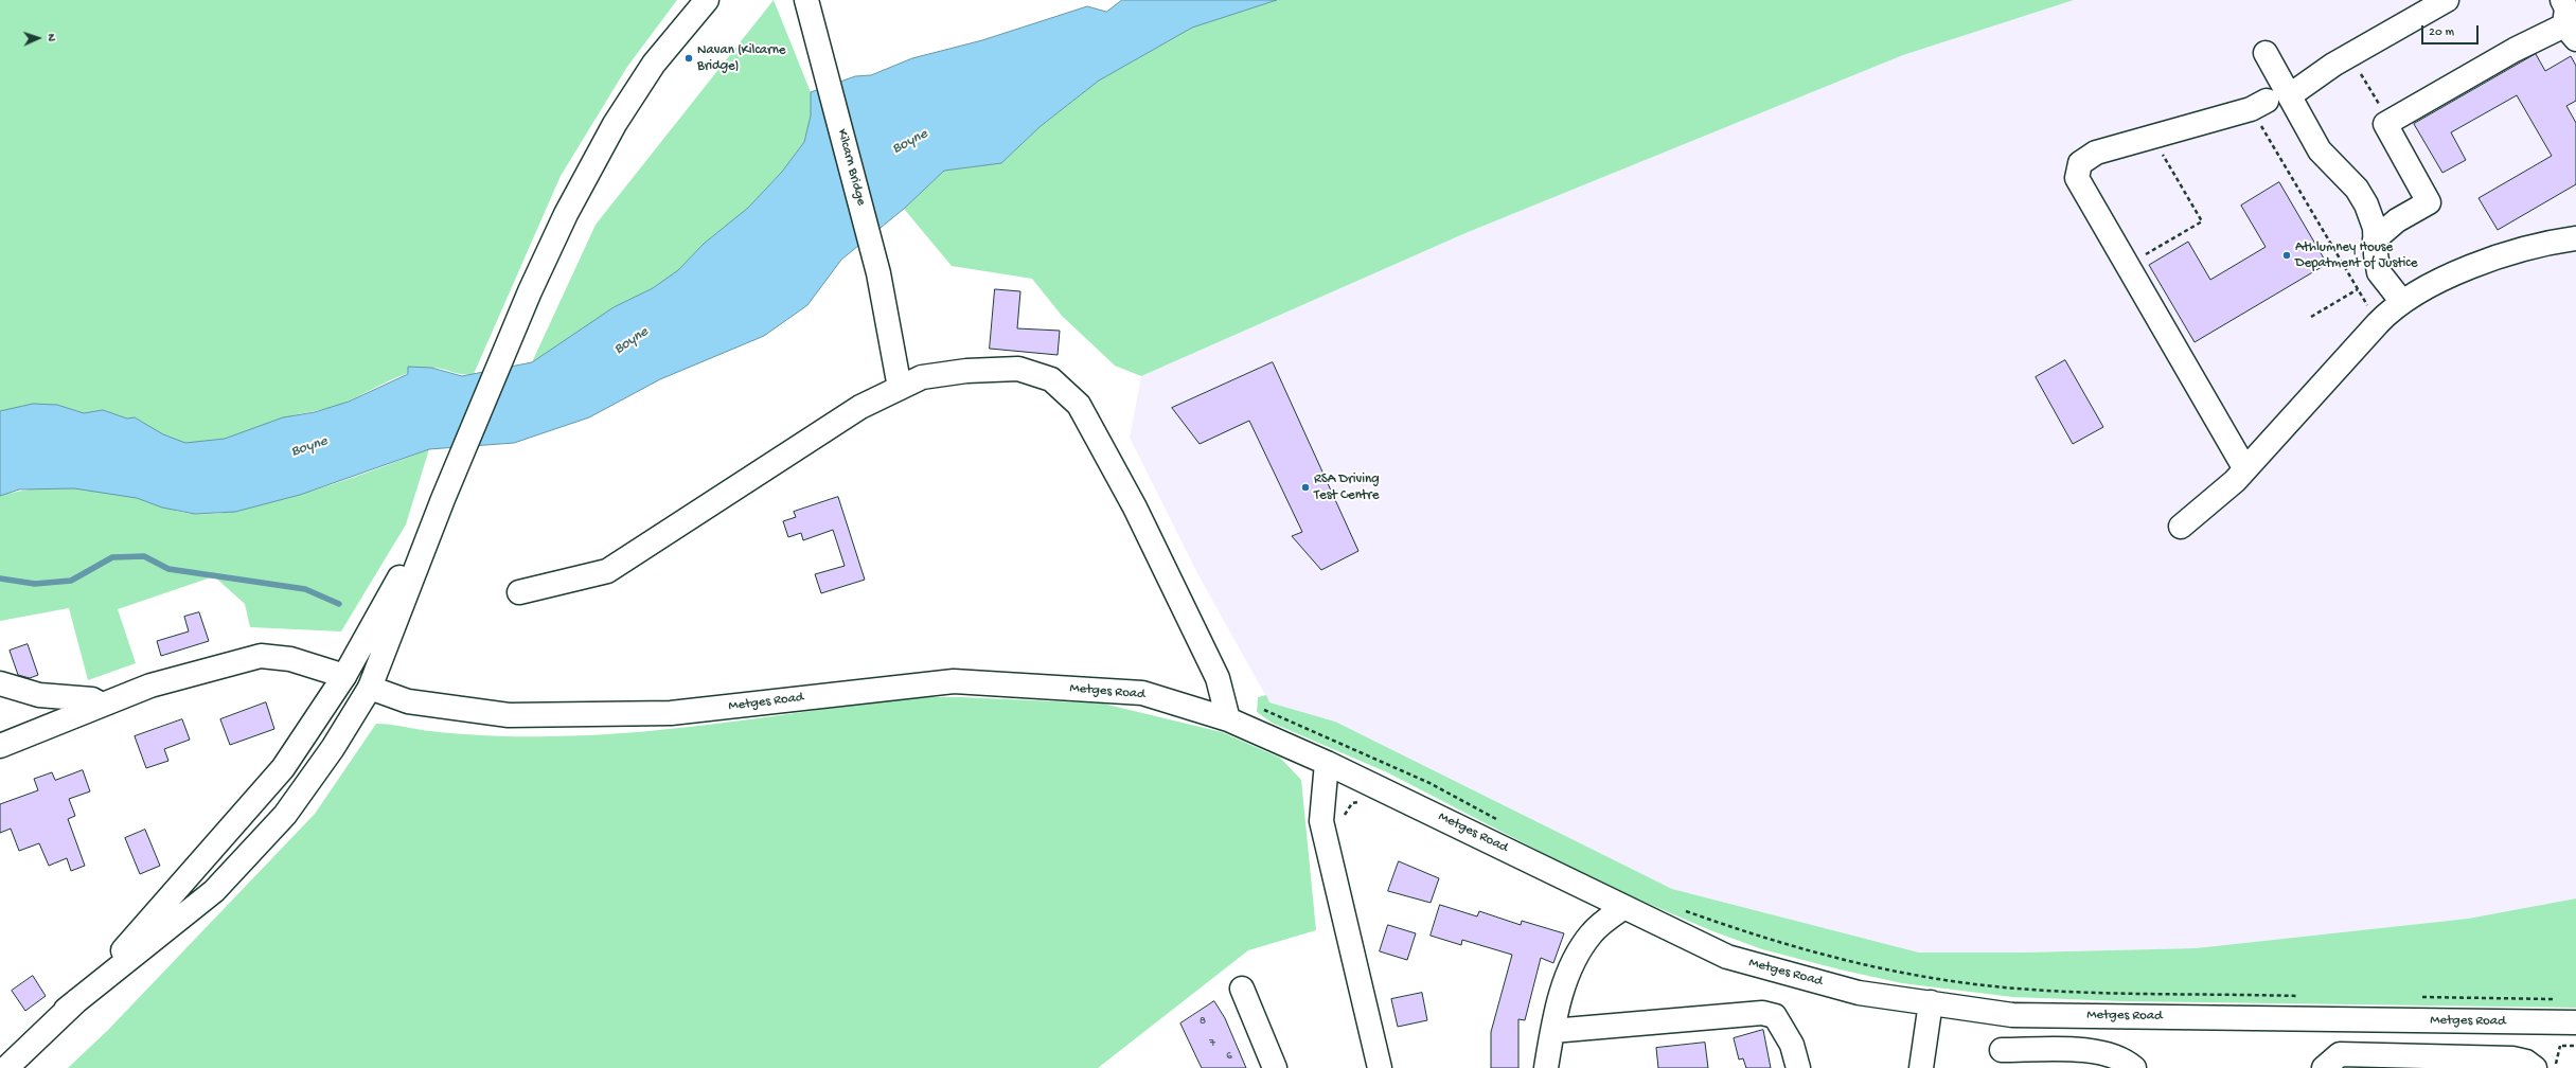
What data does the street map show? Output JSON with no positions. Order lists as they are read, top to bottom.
{
  "streets": {
    "street": ["Kilcarn Bridge", "Metges Road"]
  },
  "water": ["Boyne"],
  "places": ["Navan (Kilcarne Bridge)", "Athlumney House Depatment of Justice", "RSA Driving Test Centre"],
  "house_numbers": ["8", "7", "6"],
  "scale_bar": "20 m",
  "north": "right"
}
